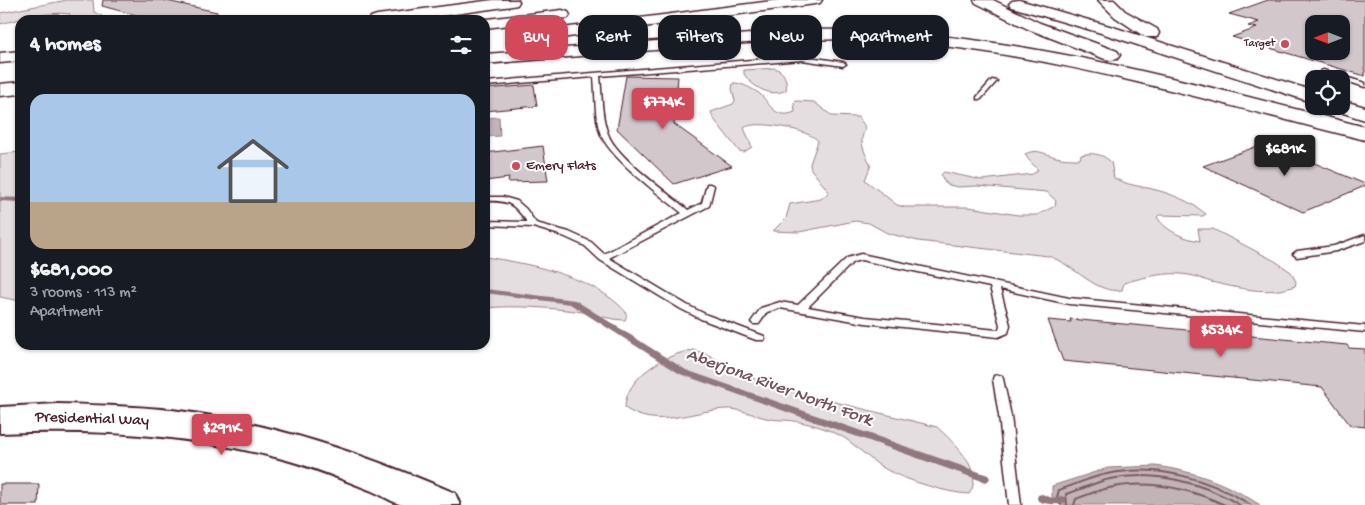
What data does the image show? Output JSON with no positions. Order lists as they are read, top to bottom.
{
  "streets": {
    "street": ["Presidential Way"]
  },
  "water": ["Aberjona River North Fork"],
  "places": ["Target", "Emery Flats"],
  "north": "left",
  "page": {
    "chip": [
      "Buy",
      "Rent",
      "Filters",
      "New",
      "Apartment"
    ],
    "heading": "4 homes",
    "list": [
      {
        "name": "$681,000",
        "note": "3 rooms · 113 m² · Apartment"
      }
    ],
    "price": [
      "$774K",
      "$681K",
      "$534K",
      "$291K"
    ]
  }
}
